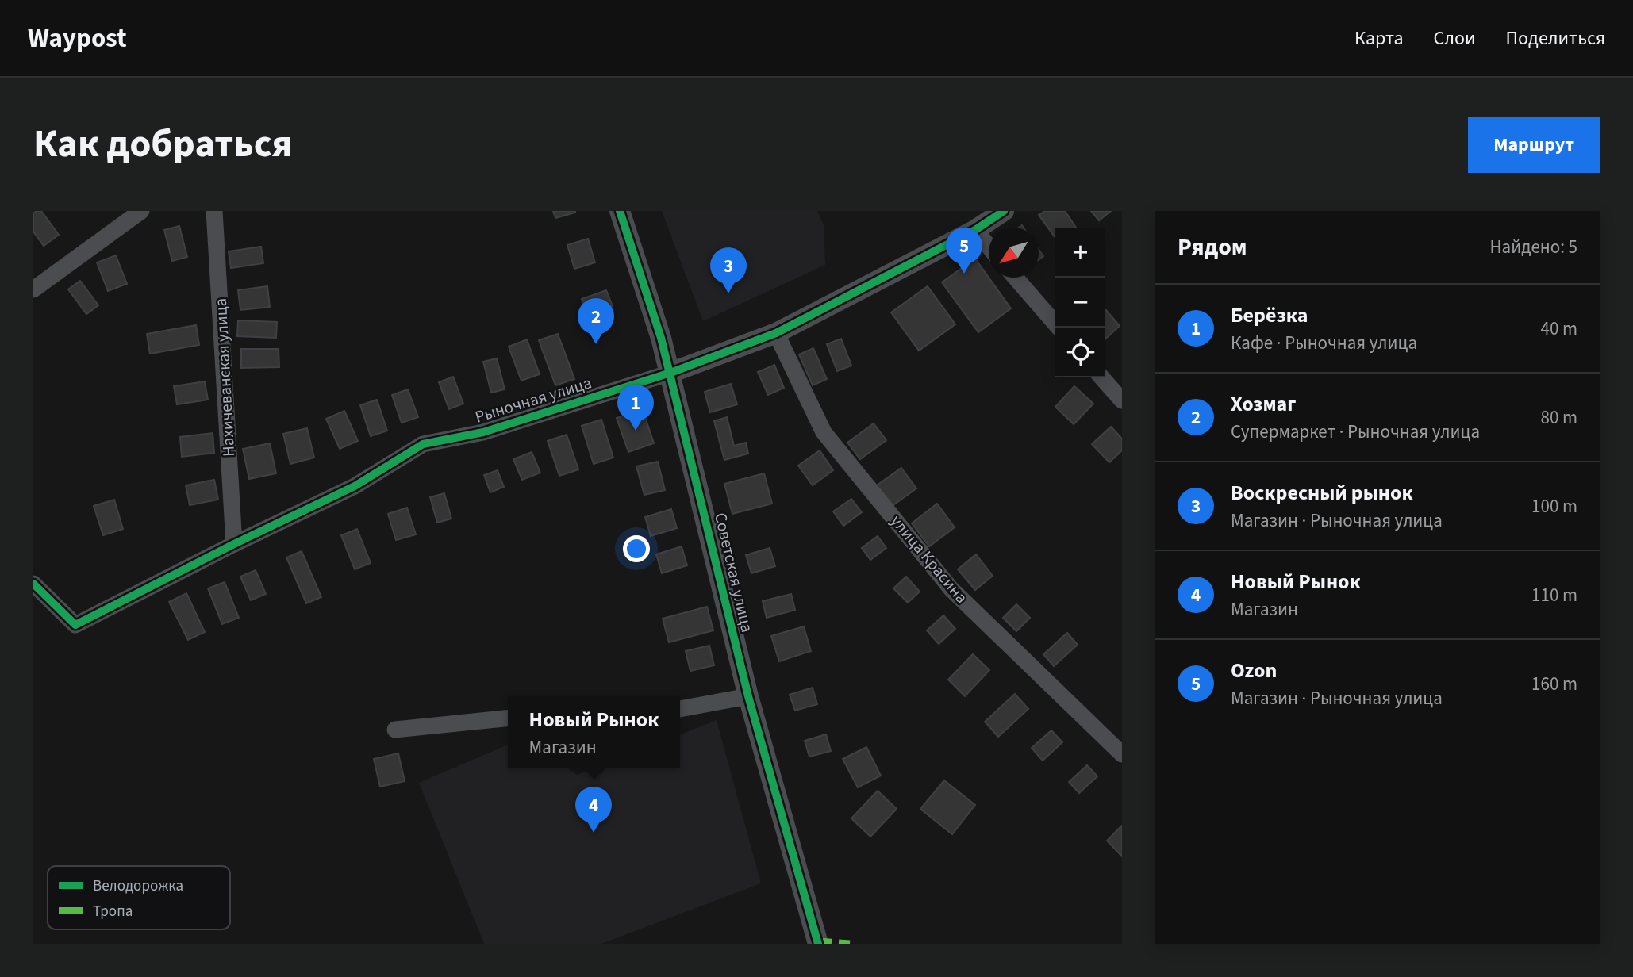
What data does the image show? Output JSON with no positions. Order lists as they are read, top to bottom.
{
  "streets": {
    "street": [
      "Нахичеванская улица",
      "Рыночная улица",
      "улица Красина",
      "Советская улица"
    ]
  },
  "crossings": [
    ["Нахичеванская улица", "Рыночная улица"],
    ["Рыночная улица", "улица Красина"],
    ["Рыночная улица", "Советская улица"]
  ],
  "legend": ["Велодорожка", "Тропа"],
  "north": "bottom left",
  "page": {
    "header": "Waypost",
    "nav": ["Карта", "Слои", "Поделиться"],
    "title": "Как добраться",
    "buttons": "Маршрут",
    "heading": ["Рядом", "Найдено: 5"],
    "map_buttons": ["+", "−"],
    "pins": [
      "5",
      "3",
      "2",
      "1",
      "4"
    ],
    "list": [
      {
        "mark": "1",
        "name": "Берёзка",
        "note": "Кафе · Рыночная улица",
        "value": "40 m"
      },
      {
        "mark": "2",
        "name": "Хозмаг",
        "note": "Супермаркет · Рыночная улица",
        "value": "80 m"
      },
      {
        "mark": "3",
        "name": "Воскресный рынок",
        "note": "Магазин · Рыночная улица",
        "value": "100 m"
      },
      {
        "mark": "4",
        "name": "Новый Рынок",
        "note": "Магазин",
        "value": "110 m"
      },
      {
        "mark": "5",
        "name": "Ozon",
        "note": "Магазин · Рыночная улица",
        "value": "160 m"
      }
    ],
    "popup": ["Новый Рынок", "Магазин"]
  }
}
